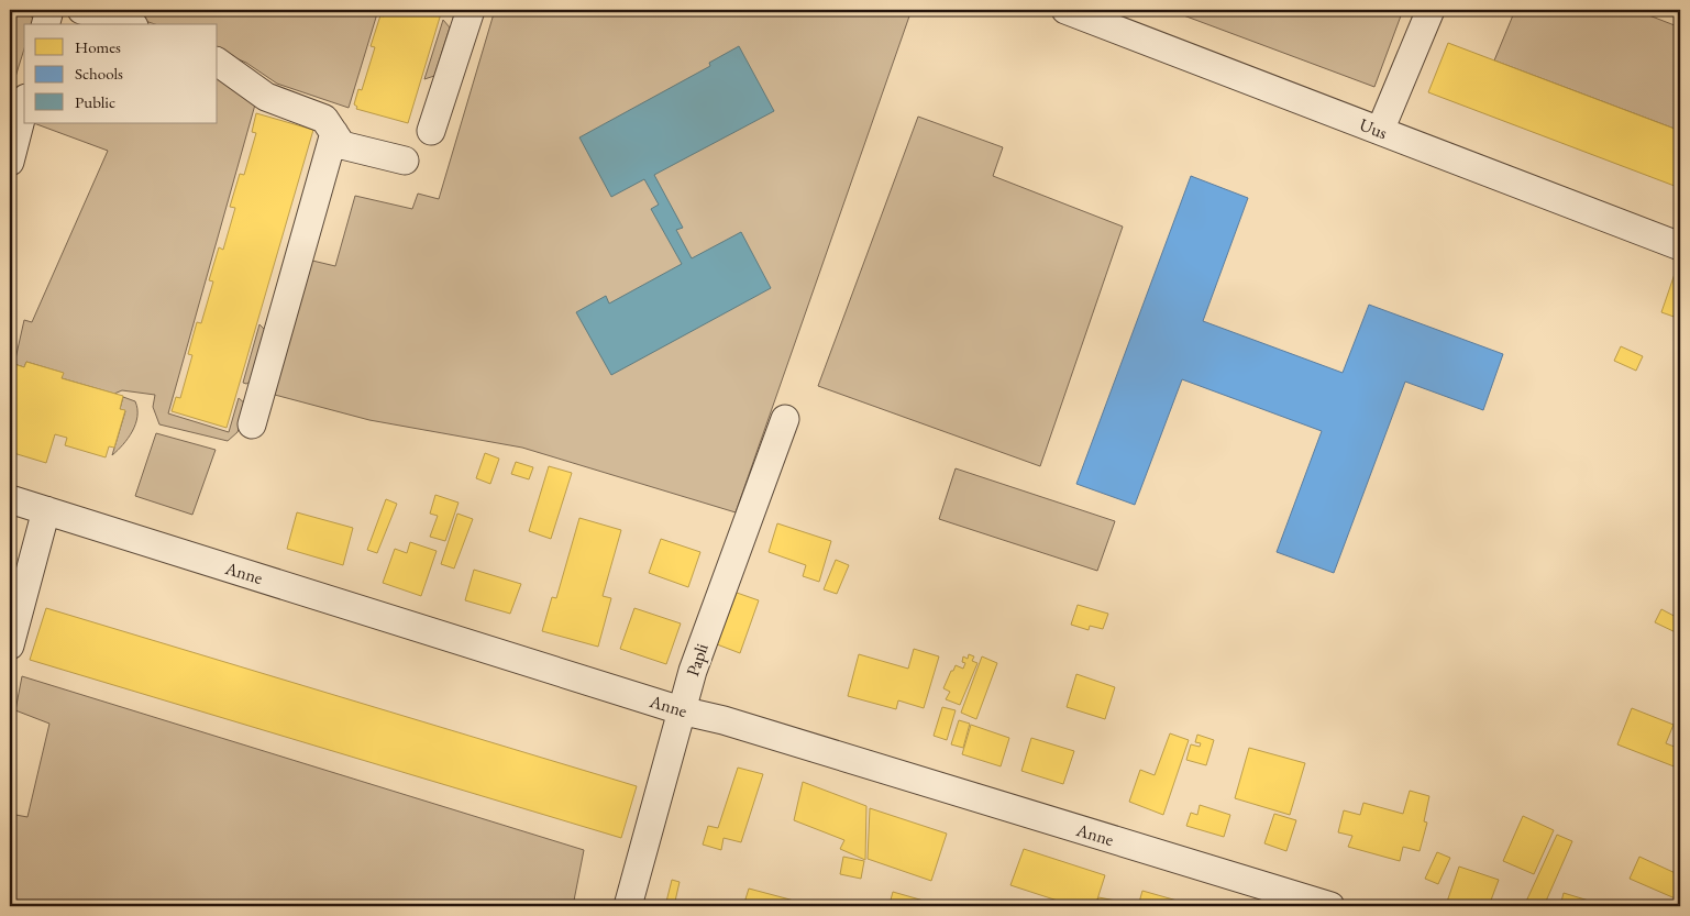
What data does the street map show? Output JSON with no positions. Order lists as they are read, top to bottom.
{
  "streets": {
    "street": ["Uus", "Anne", "Papli"]
  },
  "crossings": [
    ["Anne", "Papli"]
  ],
  "legend": ["Homes", "Schools", "Public"]
}
